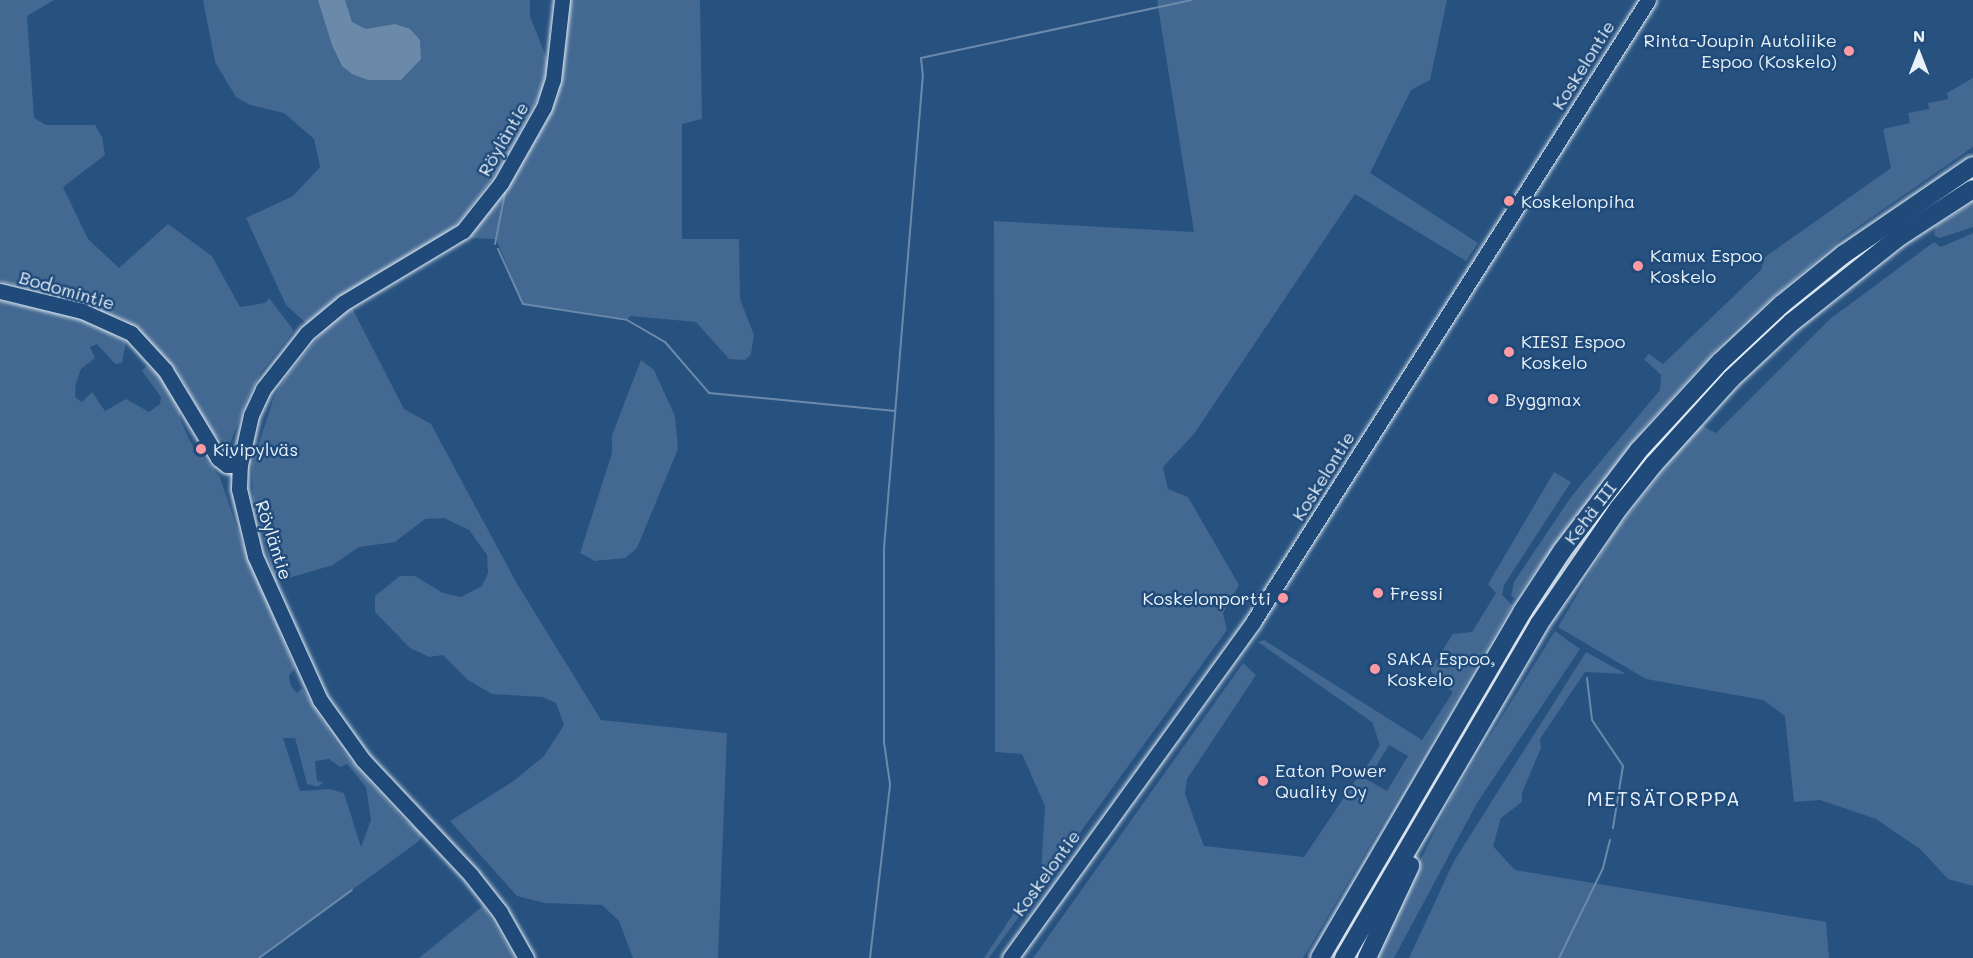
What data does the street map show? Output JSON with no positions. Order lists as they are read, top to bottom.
{
  "streets": {
    "highway": ["Kehä III"],
    "street": ["Koskelontie", "Röyläntie", "Bodomintie"]
  },
  "crossings": [
    ["Röyläntie", "Bodomintie"]
  ],
  "districts": ["METSÄTORPPA"],
  "places": [
    "Rinta-Joupin Autoliike Espoo (Koskelo)",
    "Koskelonpiha",
    "Kamux Espoo Koskelo",
    "KIESI Espoo Koskelo",
    "Byggmax",
    "Kivipylväs",
    "Fressi",
    "Koskelonportti",
    "SAKA Espoo, Koskelo",
    "Eaton Power Quality Oy"
  ],
  "north": "top"
}
